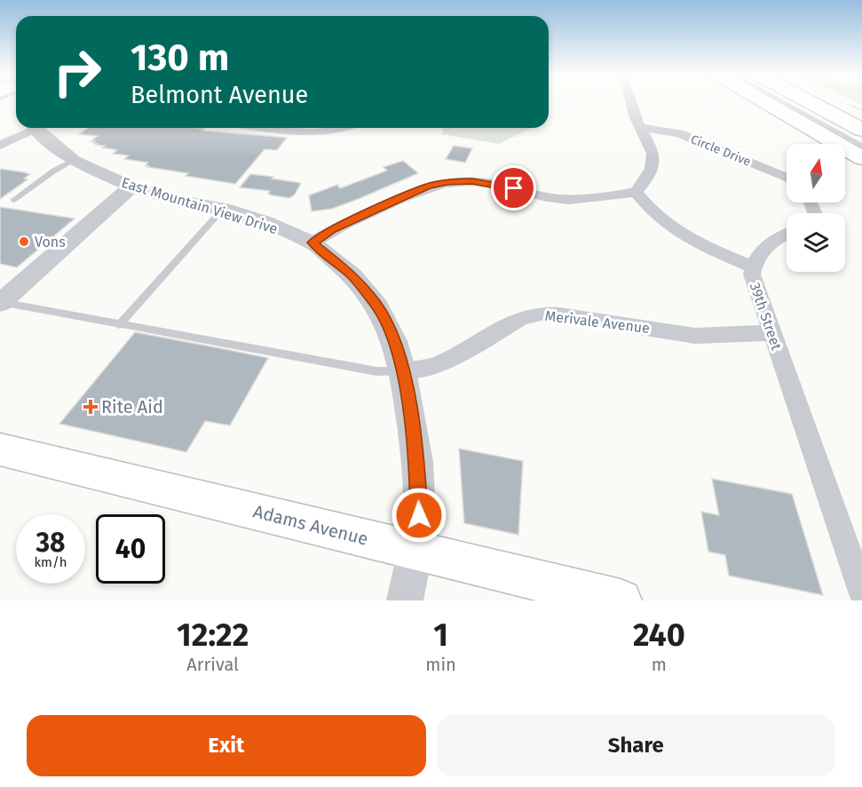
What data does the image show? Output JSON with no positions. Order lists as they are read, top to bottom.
{
  "streets": {
    "main road": ["Adams Avenue"],
    "street": [
      "Circle Drive",
      "East Mountain View Drive",
      "39th Street",
      "Merivale Avenue"
    ]
  },
  "crossings": [
    ["East Mountain View Drive", "Merivale Avenue"],
    ["East Mountain View Drive", "Adams Avenue"],
    ["39th Street", "Merivale Avenue"]
  ],
  "places": {
    "other": ["Vons"],
    "health": ["Rite Aid"]
  },
  "north": "top",
  "page": {
    "turn": ["130 m", "Belmont Avenue"],
    "speed": "38 km/h",
    "limit": "40",
    "eta": [
      "12:22",
      "Arrival",
      "1",
      "min",
      "240",
      "m"
    ],
    "buttons": ["Exit", "Share"]
  }
}
